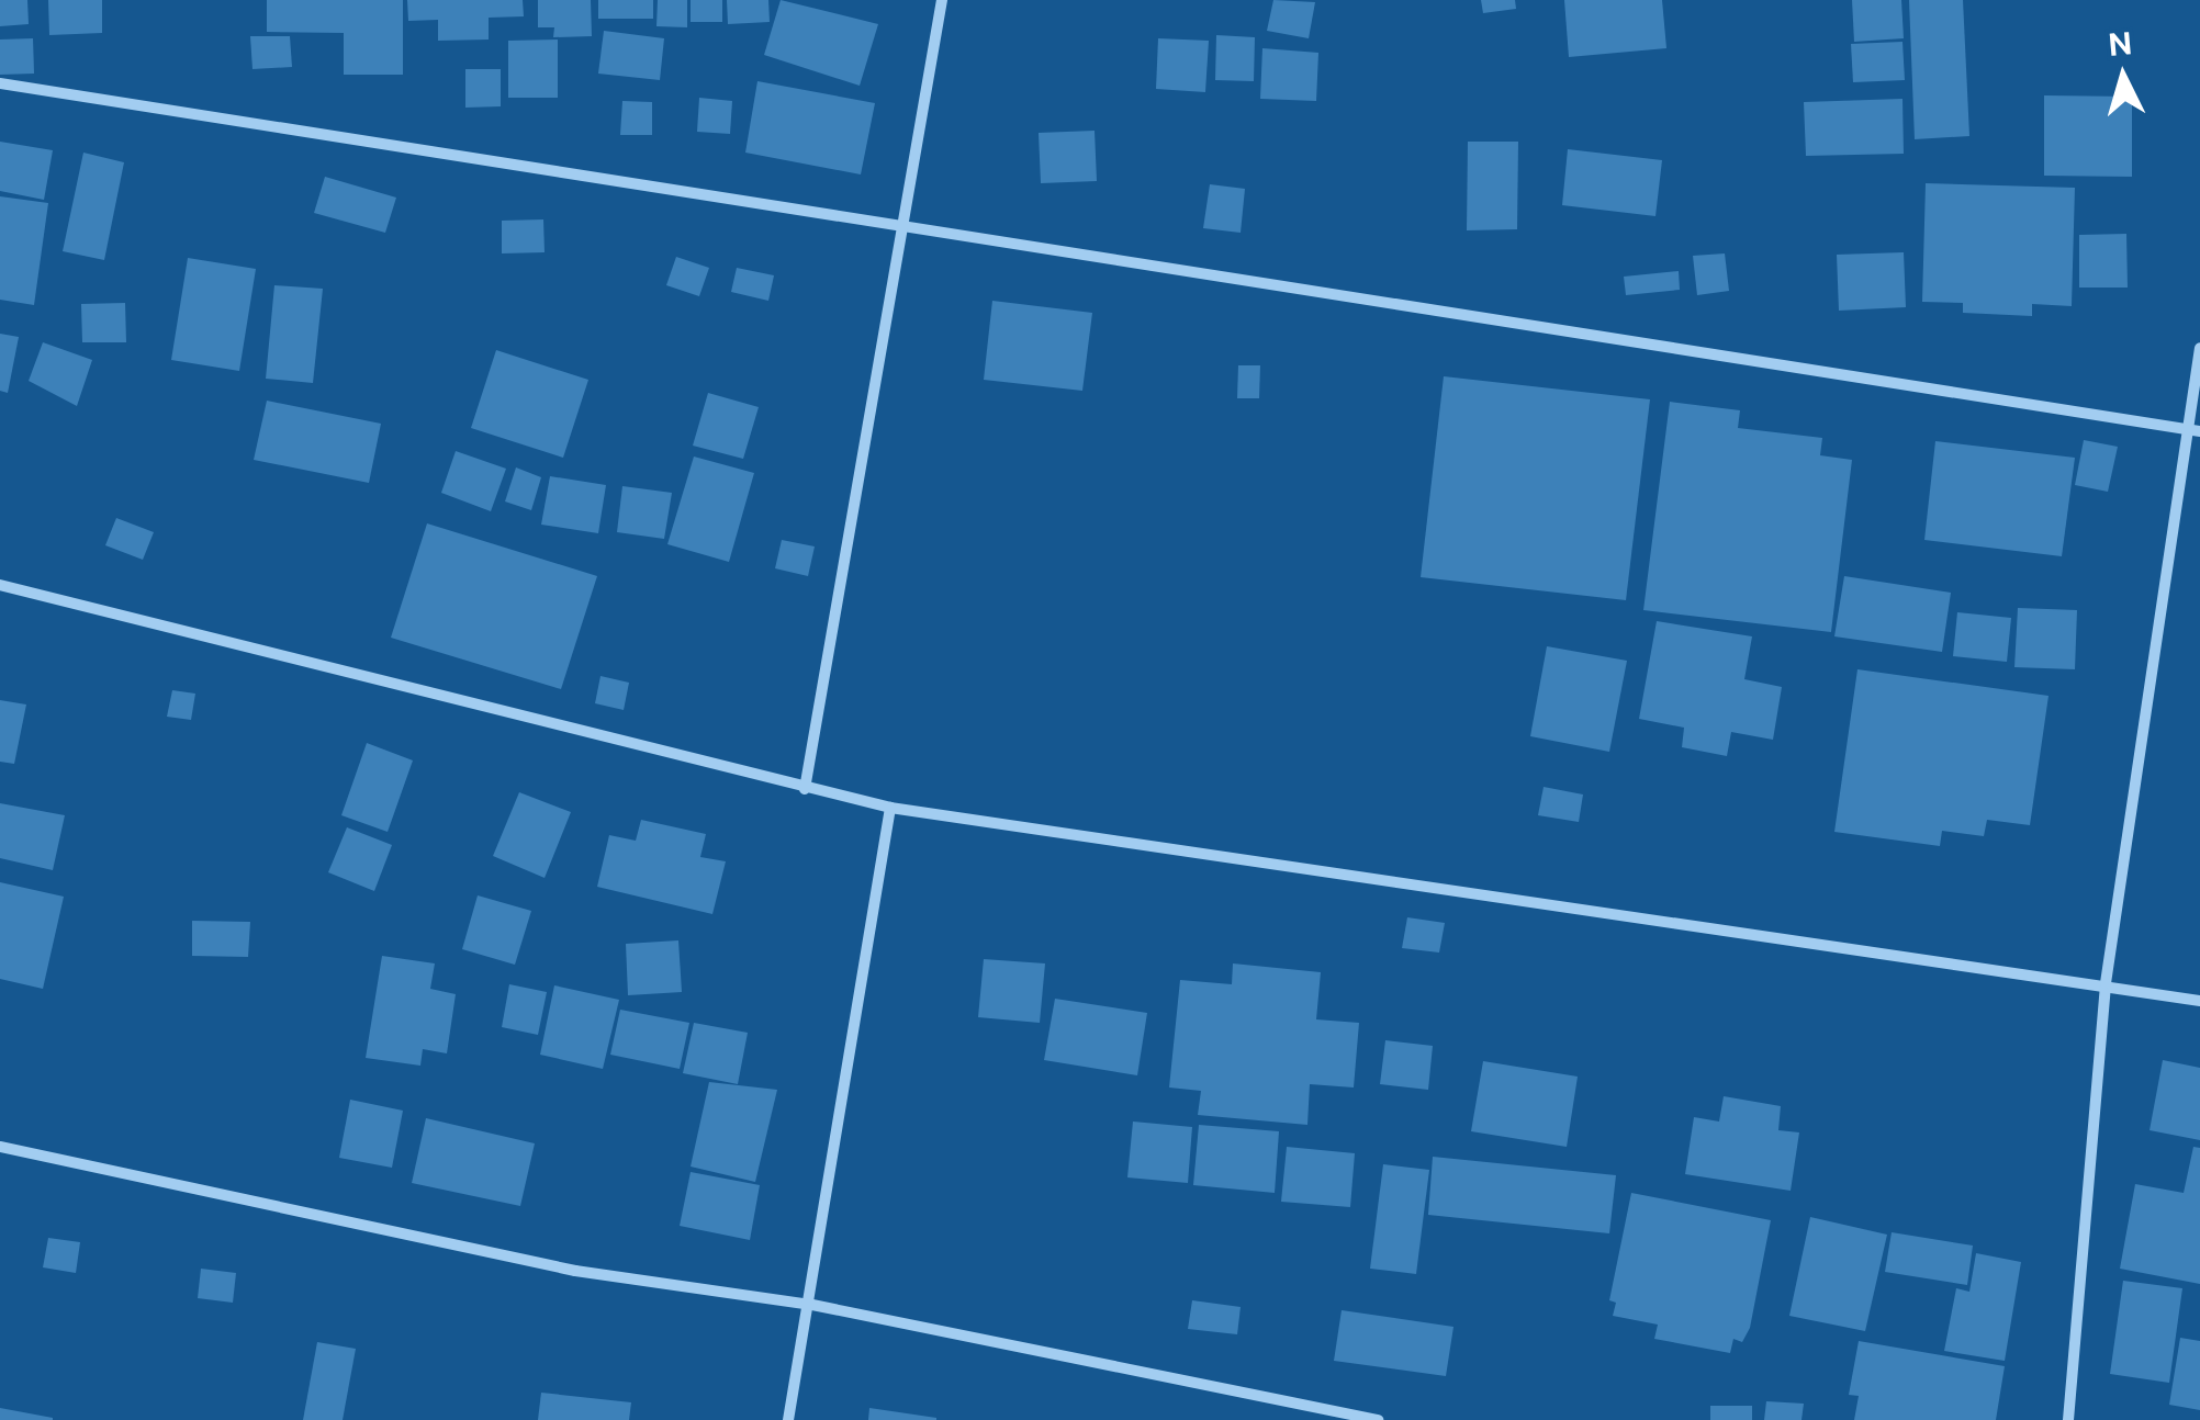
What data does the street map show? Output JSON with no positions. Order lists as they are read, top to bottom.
{
  "north": "top"
}
